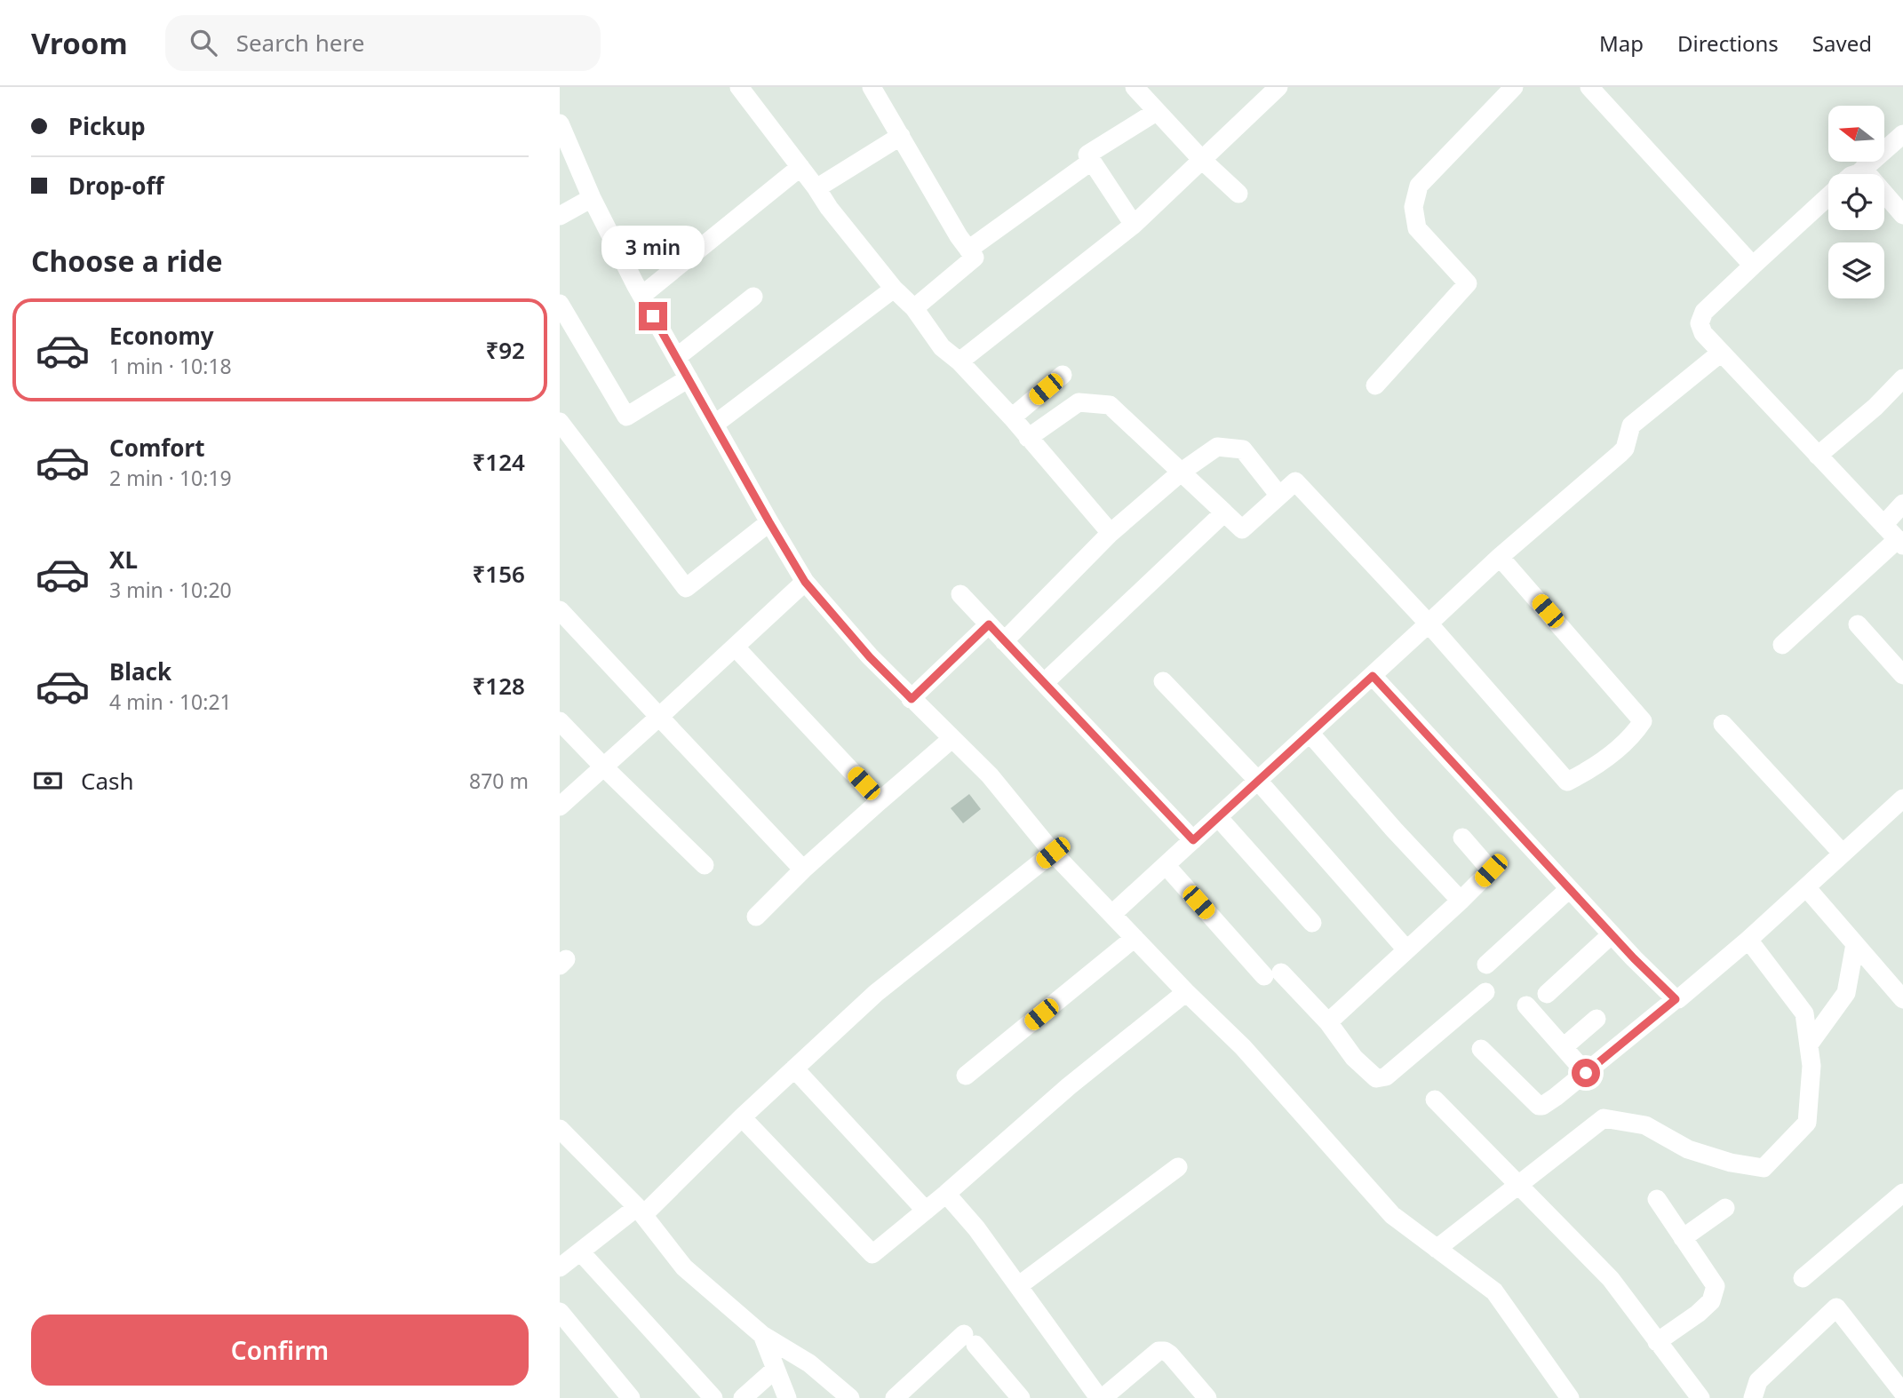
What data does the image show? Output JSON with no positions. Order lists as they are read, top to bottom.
{
  "north": "left",
  "page": {
    "header": "Vroom",
    "search": "Search here",
    "nav": ["Map", "Directions", "Saved"],
    "banner": ["Pickup", "Drop-off"],
    "heading": "Choose a ride",
    "bubble": "3 min",
    "list": [
      {
        "name": "Economy",
        "note": "1 min · 10:18",
        "value": "₹92"
      },
      {
        "name": "Comfort",
        "note": "2 min · 10:19",
        "value": "₹124"
      },
      {
        "name": "XL",
        "note": "3 min · 10:20",
        "value": "₹156"
      },
      {
        "name": "Black",
        "note": "4 min · 10:21",
        "value": "₹128"
      }
    ],
    "pay": ["Cash", "870 m"],
    "buttons": "Confirm"
  }
}
